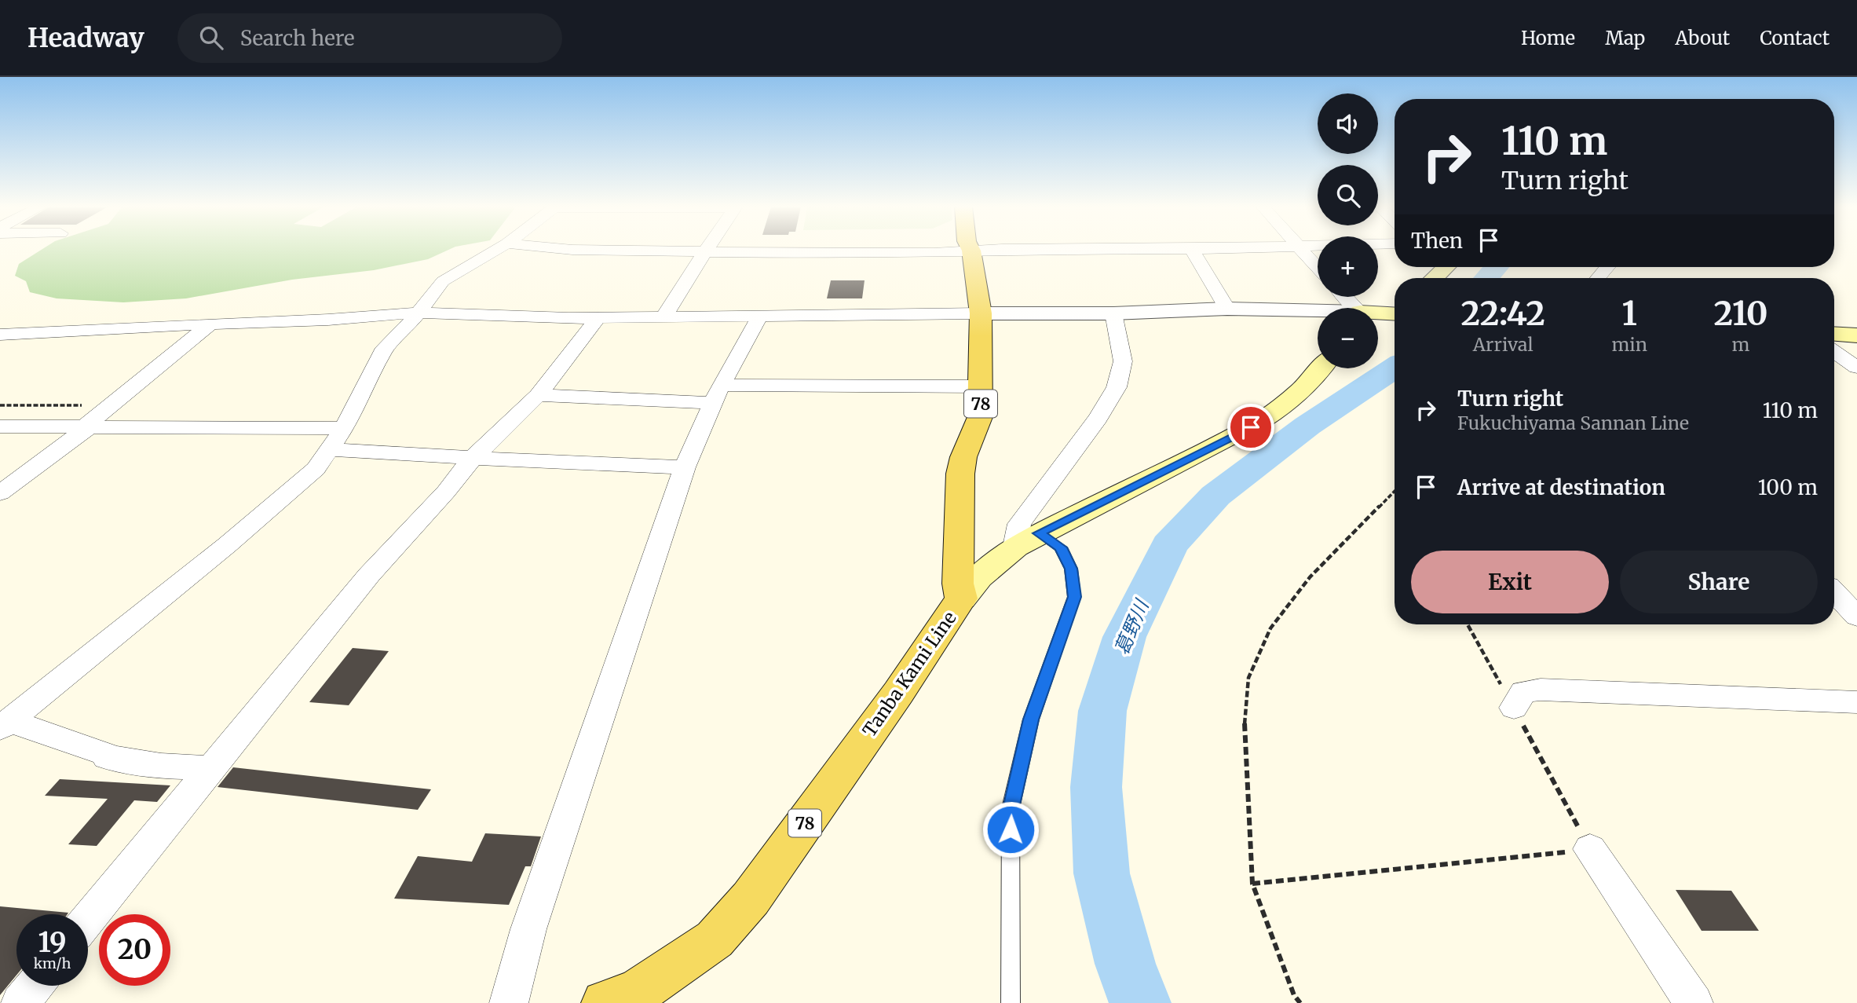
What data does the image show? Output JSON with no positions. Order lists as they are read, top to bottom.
{
  "streets": {
    "main road": ["78", "Tanba Kami Line"]
  },
  "water": ["葛野川"],
  "page": {
    "header": "Headway",
    "search": "Search here",
    "nav": [
      "Home",
      "Map",
      "About",
      "Contact"
    ],
    "map_buttons": ["+", "−"],
    "turn": ["110 m", "Turn right"],
    "then": "Then",
    "eta": [
      "22:42",
      "Arrival",
      "1",
      "min",
      "210",
      "m"
    ],
    "list": [
      {
        "name": "Turn right",
        "note": "Fukuchiyama Sannan Line",
        "value": "110 m"
      },
      {
        "name": "Arrive at destination",
        "value": "100 m"
      }
    ],
    "buttons": ["Exit", "Share"],
    "speed": "19 km/h",
    "limit": "20"
  }
}
